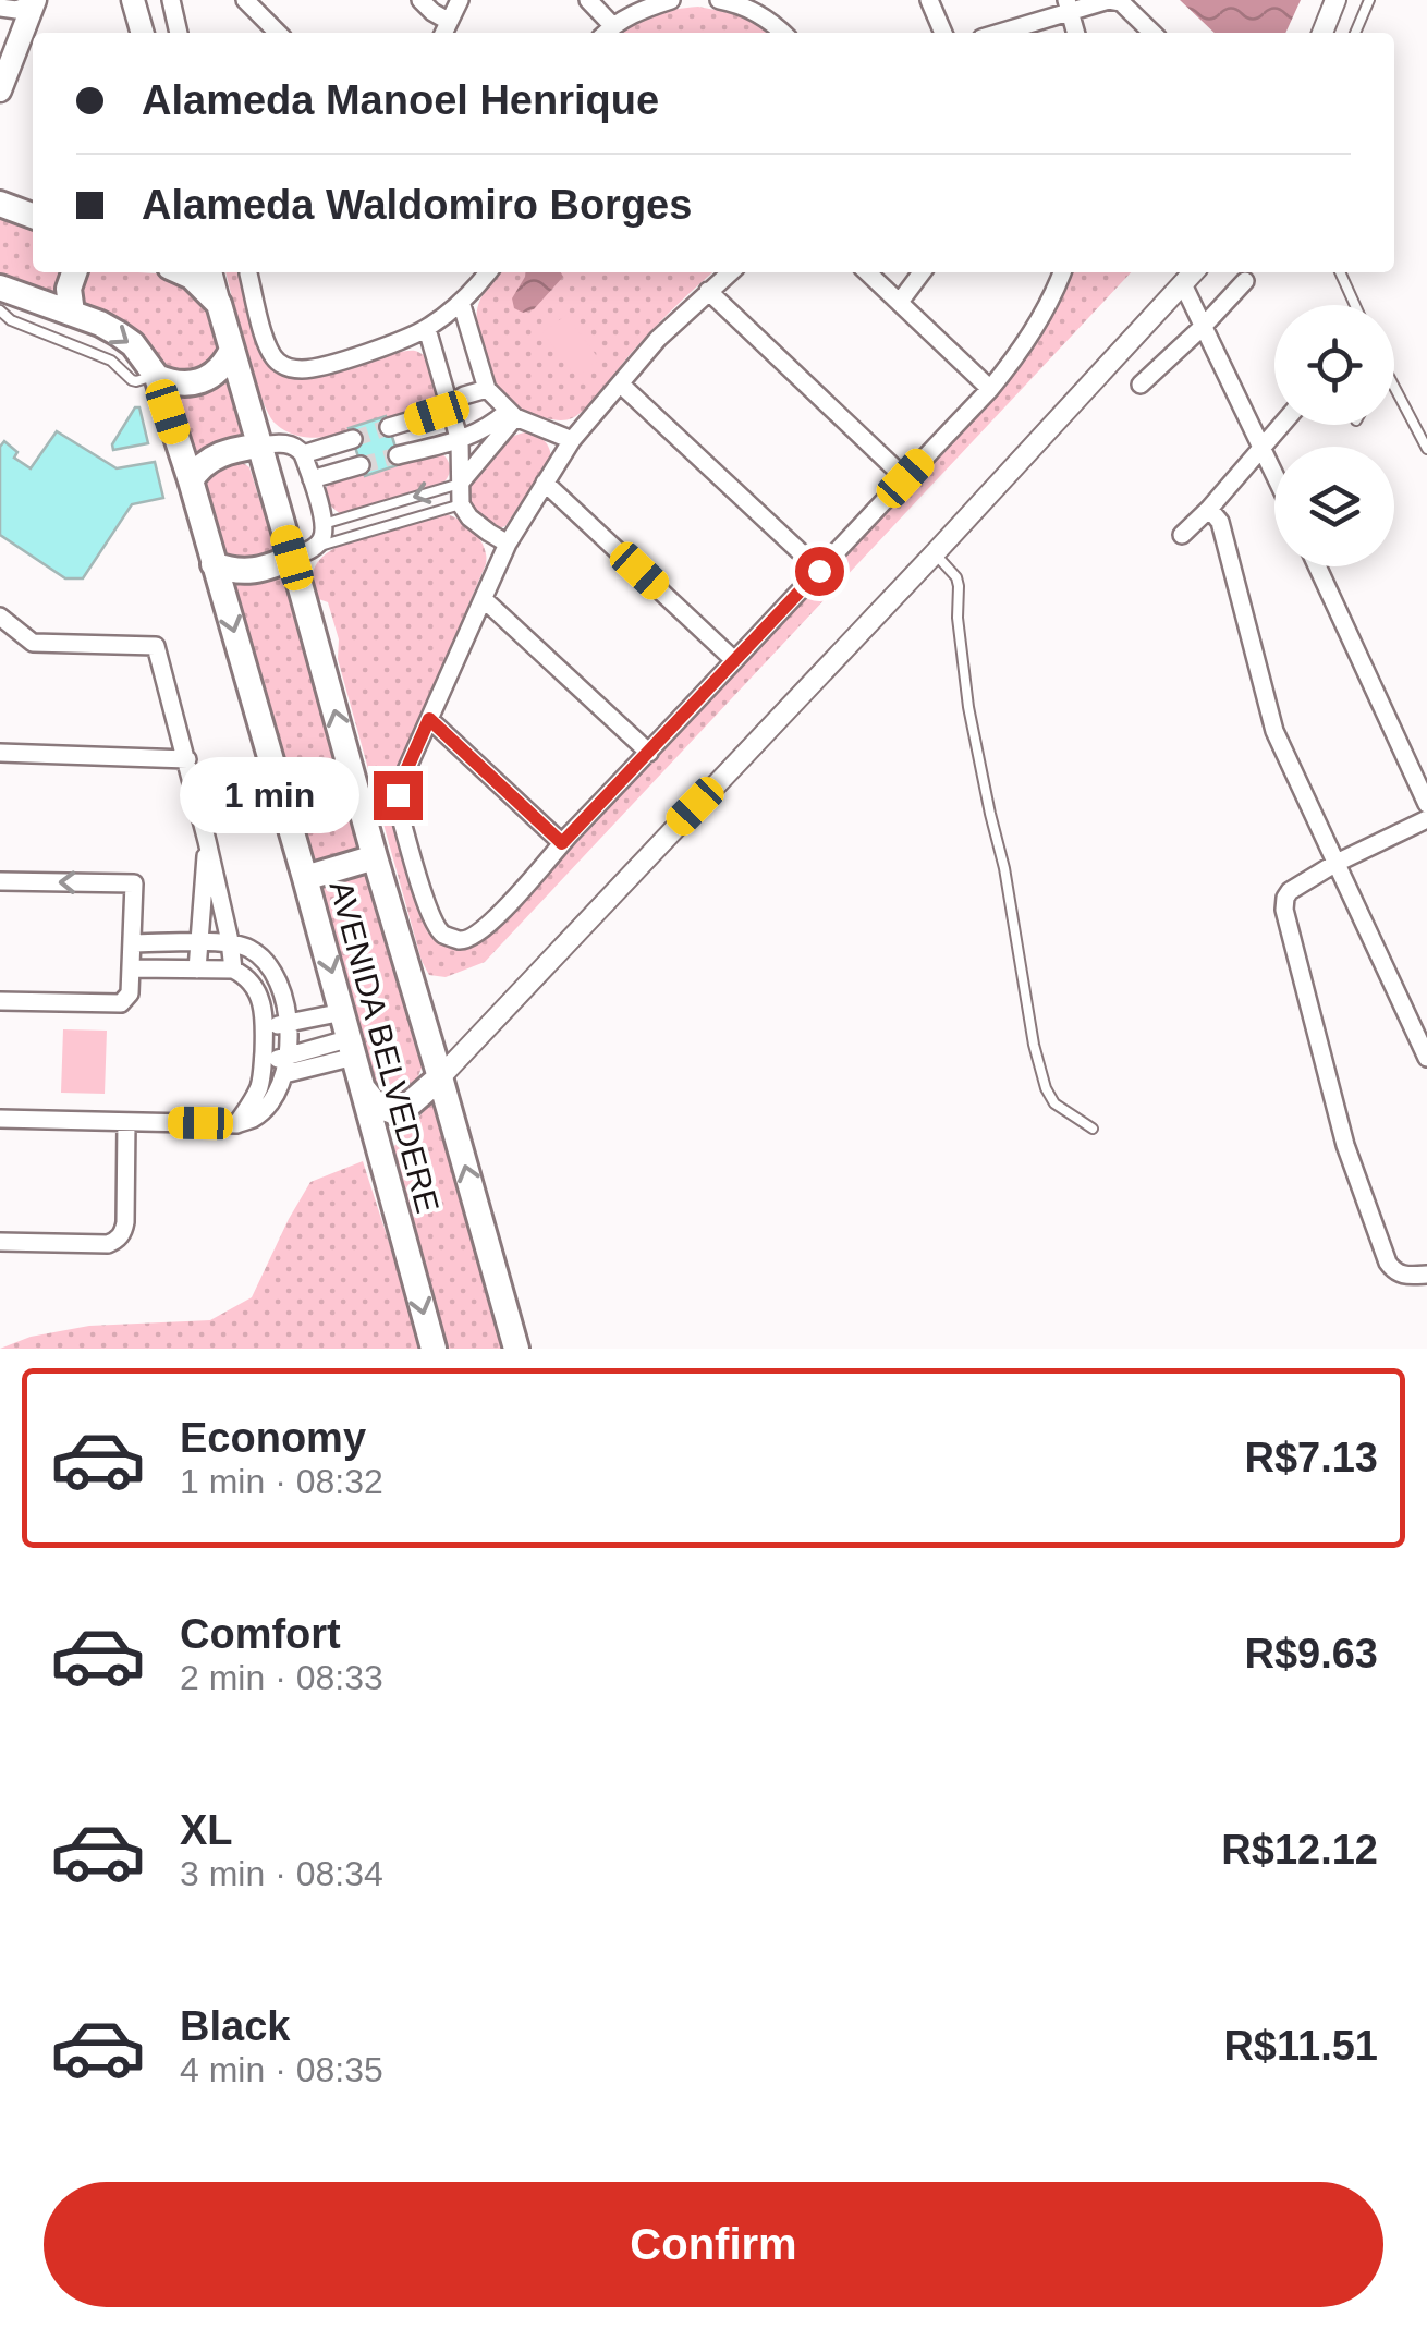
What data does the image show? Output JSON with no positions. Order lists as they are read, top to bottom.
{
  "streets": {
    "main road": ["AVENIDA BELVEDERE"]
  },
  "page": {
    "banner": ["Alameda Manoel Henrique", "Alameda Waldomiro Borges"],
    "bubble": "1 min",
    "list": [
      {
        "name": "Economy",
        "note": "1 min · 08:32",
        "value": "R$7.13"
      },
      {
        "name": "Comfort",
        "note": "2 min · 08:33",
        "value": "R$9.63"
      },
      {
        "name": "XL",
        "note": "3 min · 08:34",
        "value": "R$12.12"
      },
      {
        "name": "Black",
        "note": "4 min · 08:35",
        "value": "R$11.51"
      }
    ],
    "buttons": "Confirm"
  }
}
